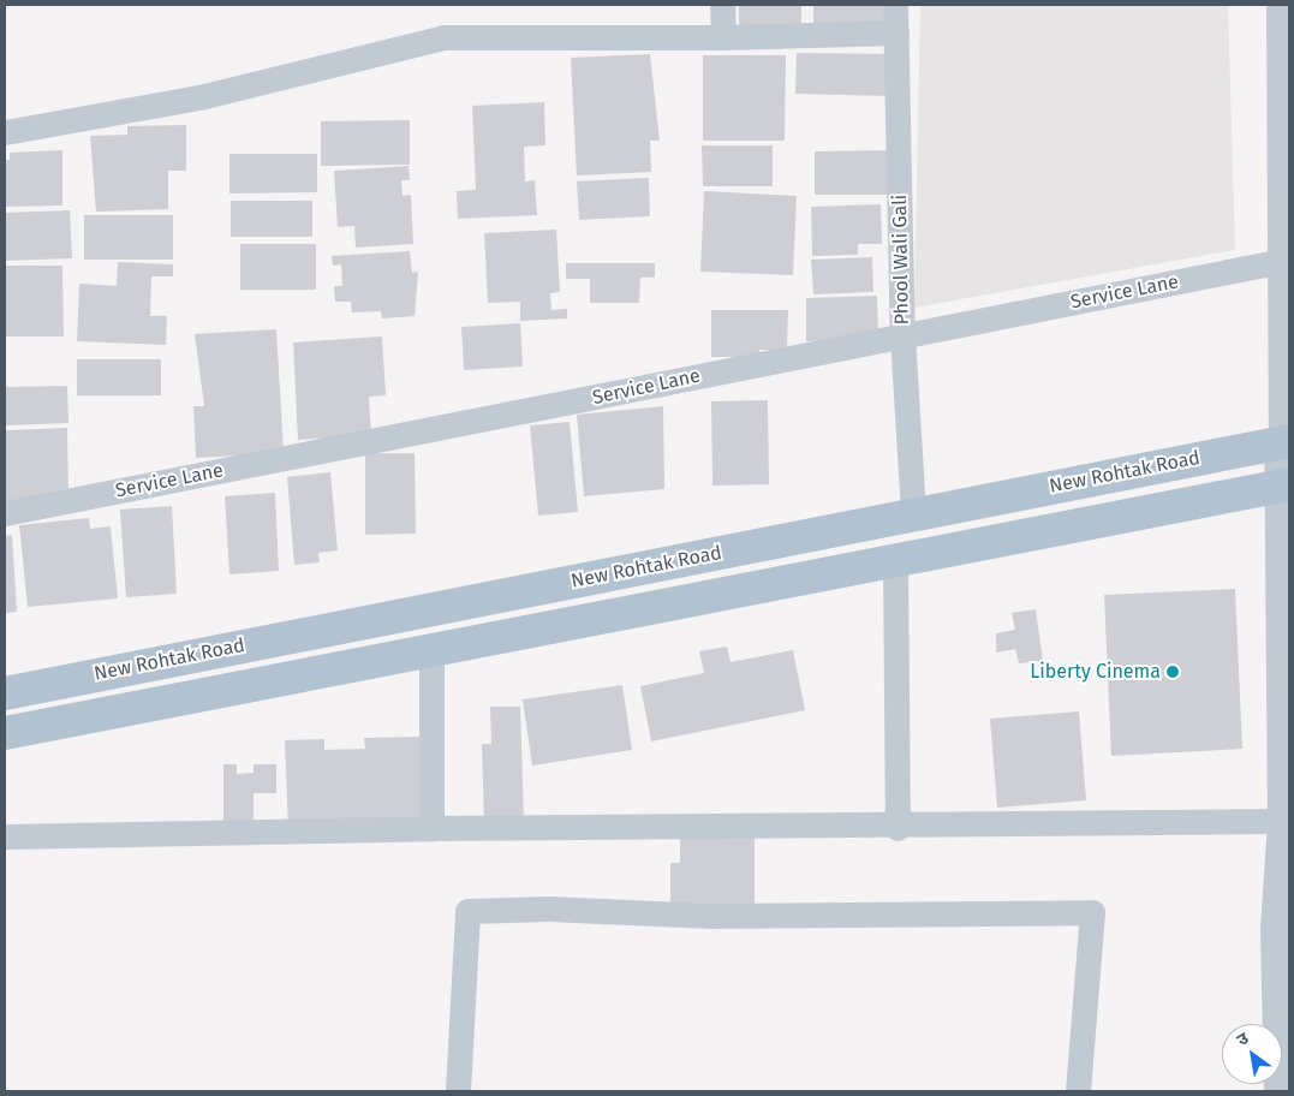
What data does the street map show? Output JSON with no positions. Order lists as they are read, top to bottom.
{
  "streets": {
    "main road": ["New Rohtak Road"],
    "street": ["Phool Wali Gali", "Service Lane"]
  },
  "crossings": [
    ["Phool Wali Gali", "Service Lane"],
    ["Phool Wali Gali", "New Rohtak Road"]
  ],
  "places": ["Liberty Cinema"],
  "north": "top left"
}
